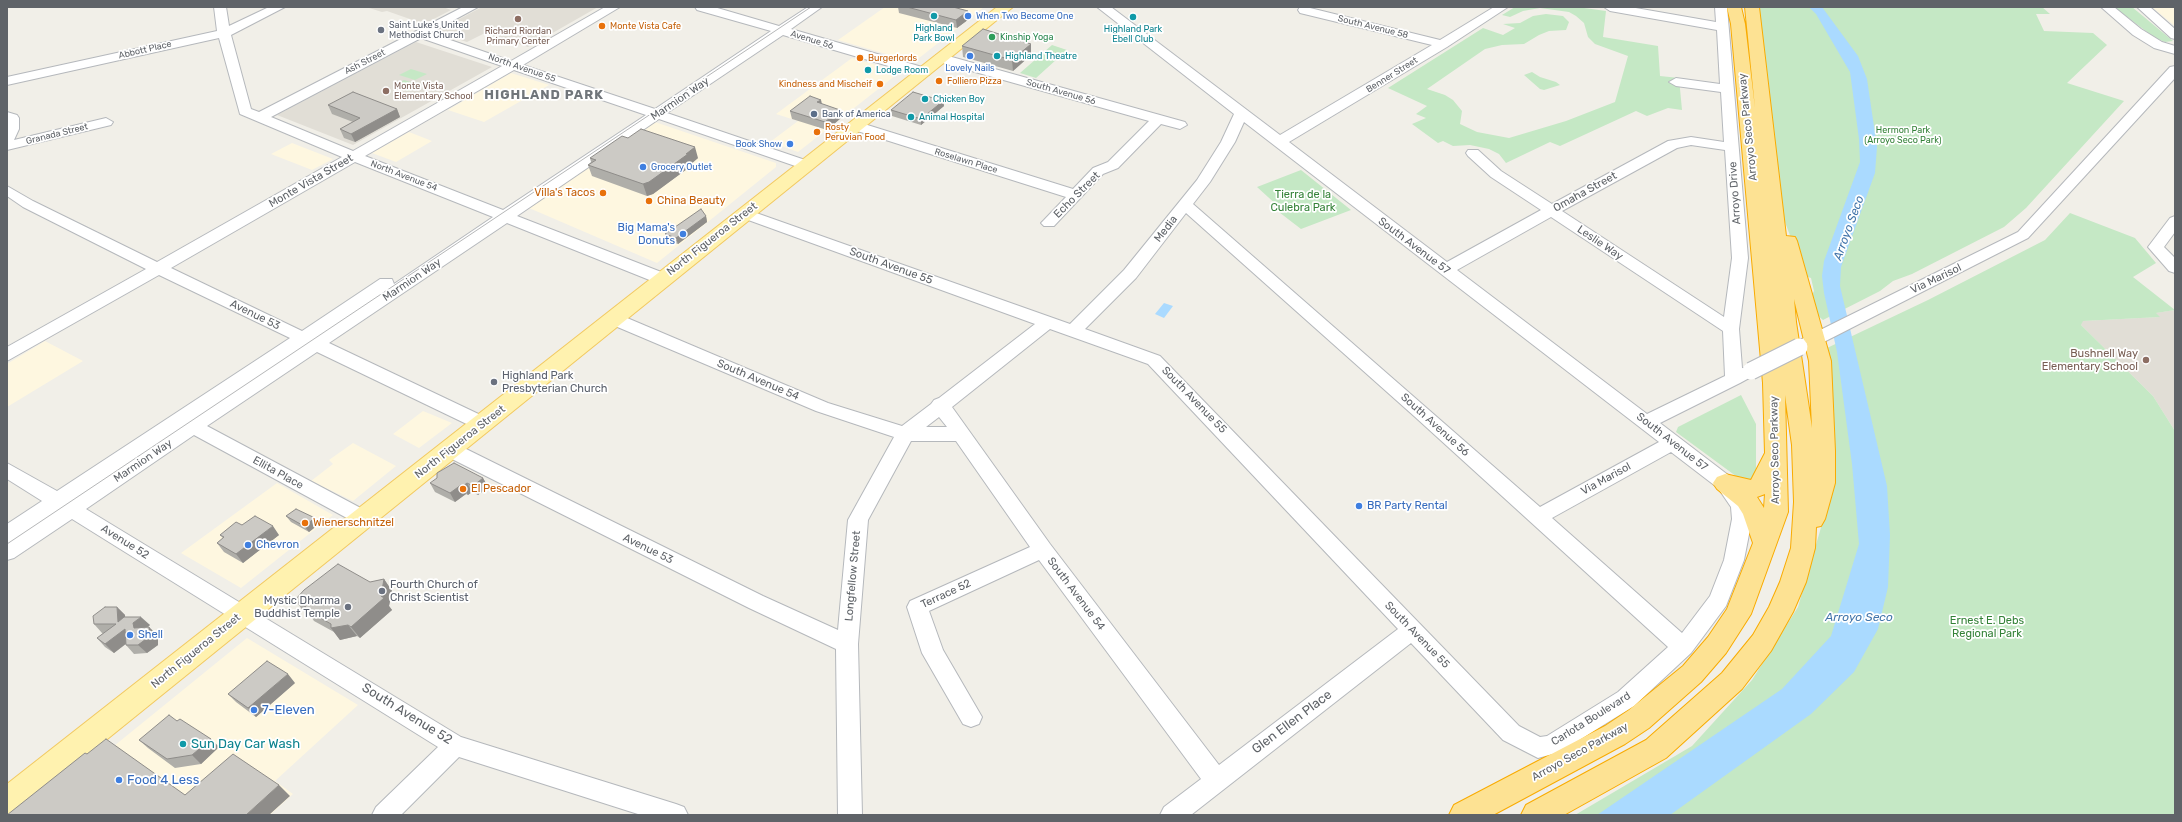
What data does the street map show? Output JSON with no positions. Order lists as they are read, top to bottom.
{
  "streets": {
    "highway": ["Arroyo Seco Parkway"],
    "main road": ["North Figueroa Street"],
    "street": [
      "South Avenue 58",
      "Avenue 56",
      "Abbott Place",
      "Ash Street",
      "North Avenue 55",
      "Benner Street",
      "South Avenue 56",
      "Marmion Way",
      "Granada Street",
      "Roselawn Place",
      "North Avenue 54",
      "Monte Vista Street",
      "Omaha Street",
      "Arroyo Drive",
      "Echo Street",
      "Media",
      "Leslie Way",
      "South Avenue 57",
      "South Avenue 55",
      "Via Marisol",
      "Avenue 53",
      "South Avenue 54",
      "Ellita Place",
      "Avenue 52",
      "Longfellow Street",
      "Terrace 52",
      "South Avenue 52",
      "Carlota Boulevard",
      "Glen Ellen Place"
    ]
  },
  "crossings": [
    ["South Avenue 58", "Benner Street"],
    ["Avenue 56", "Marmion Way"],
    ["Avenue 56", "North Figueroa Street"],
    ["Abbott Place", "North Avenue 54"],
    ["Ash Street", "North Avenue 55"],
    ["Ash Street", "North Avenue 54"],
    ["North Avenue 55", "Marmion Way"],
    ["North Avenue 55", "Monte Vista Street"],
    ["North Avenue 55", "North Figueroa Street"],
    ["Benner Street", "South Avenue 57"],
    ["South Avenue 56", "Echo Street"],
    ["South Avenue 56", "Media"],
    ["South Avenue 56", "North Figueroa Street"],
    ["South Avenue 56", "Via Marisol"],
    ["South Avenue 56", "Carlota Boulevard"],
    ["Marmion Way", "North Avenue 54"],
    ["Marmion Way", "Avenue 53"],
    ["Marmion Way", "Ellita Place"],
    ["Marmion Way", "Avenue 52"],
    ["Roselawn Place", "Echo Street"],
    ["Roselawn Place", "North Figueroa Street"],
    ["North Avenue 54", "Monte Vista Street"],
    ["North Avenue 54", "North Figueroa Street"],
    ["Monte Vista Street", "Avenue 53"],
    ["Omaha Street", "Arroyo Drive"],
    ["Omaha Street", "Leslie Way"],
    ["Omaha Street", "South Avenue 57"],
    ["Arroyo Drive", "Leslie Way"],
    ["Arroyo Drive", "Via Marisol"],
    ["Media", "South Avenue 57"],
    ["Media", "South Avenue 55"],
    ["North Figueroa Street", "South Avenue 55"],
    ["North Figueroa Street", "Avenue 53"],
    ["North Figueroa Street", "South Avenue 54"],
    ["North Figueroa Street", "Ellita Place"],
    ["North Figueroa Street", "Avenue 52"],
    ["North Figueroa Street", "South Avenue 52"],
    ["South Avenue 57", "Via Marisol"],
    ["South Avenue 57", "Carlota Boulevard"],
    ["South Avenue 55", "Longfellow Street"],
    ["South Avenue 55", "Carlota Boulevard"],
    ["South Avenue 55", "Glen Ellen Place"],
    ["Avenue 53", "Longfellow Street"],
    ["South Avenue 54", "Longfellow Street"],
    ["South Avenue 54", "Terrace 52"],
    ["South Avenue 54", "Glen Ellen Place"],
    ["Avenue 52", "South Avenue 52"]
  ],
  "districts": ["HIGHLAND PARK"],
  "water": ["Arroyo Seco"],
  "parks": ["Hermon Park (Arroyo Seco Park)", "Tierra de la Culebra Park", "Ernest E. Debs Regional Park"],
  "places": [
    "Highland Park Bowl",
    "When Two Become One",
    "Highland Park Ebell Club",
    "Richard Riordan Primary Center",
    "Monte Vista Cafe",
    "Saint Luke's United Methodist Church",
    "Kinship Yoga",
    "Lovely Nails",
    "Highland Theatre",
    "Burgerlords",
    "Lodge Room",
    "Folliero Pizza",
    "Kindness and Mischeif",
    "Monte Vista Elementary School",
    "Chicken Boy",
    "Bank of America",
    "Animal Hospital",
    "Rosty Peruvian Food",
    "Book Show",
    "Grocery Outlet",
    "Villa's Tacos",
    "China Beauty",
    "Big Mama's Donuts",
    "Bushnell Way Elementary School",
    "Highland Park Presbyterian Church",
    "El Pescador",
    "BR Party Rental",
    "Wienerschnitzel",
    "Chevron",
    "Fourth Church of Christ Scientist",
    "Mystic Dharma Buddhist Temple",
    "Shell",
    "7-Eleven",
    "Sun Day Car Wash",
    "Food 4 Less"
  ]
}
